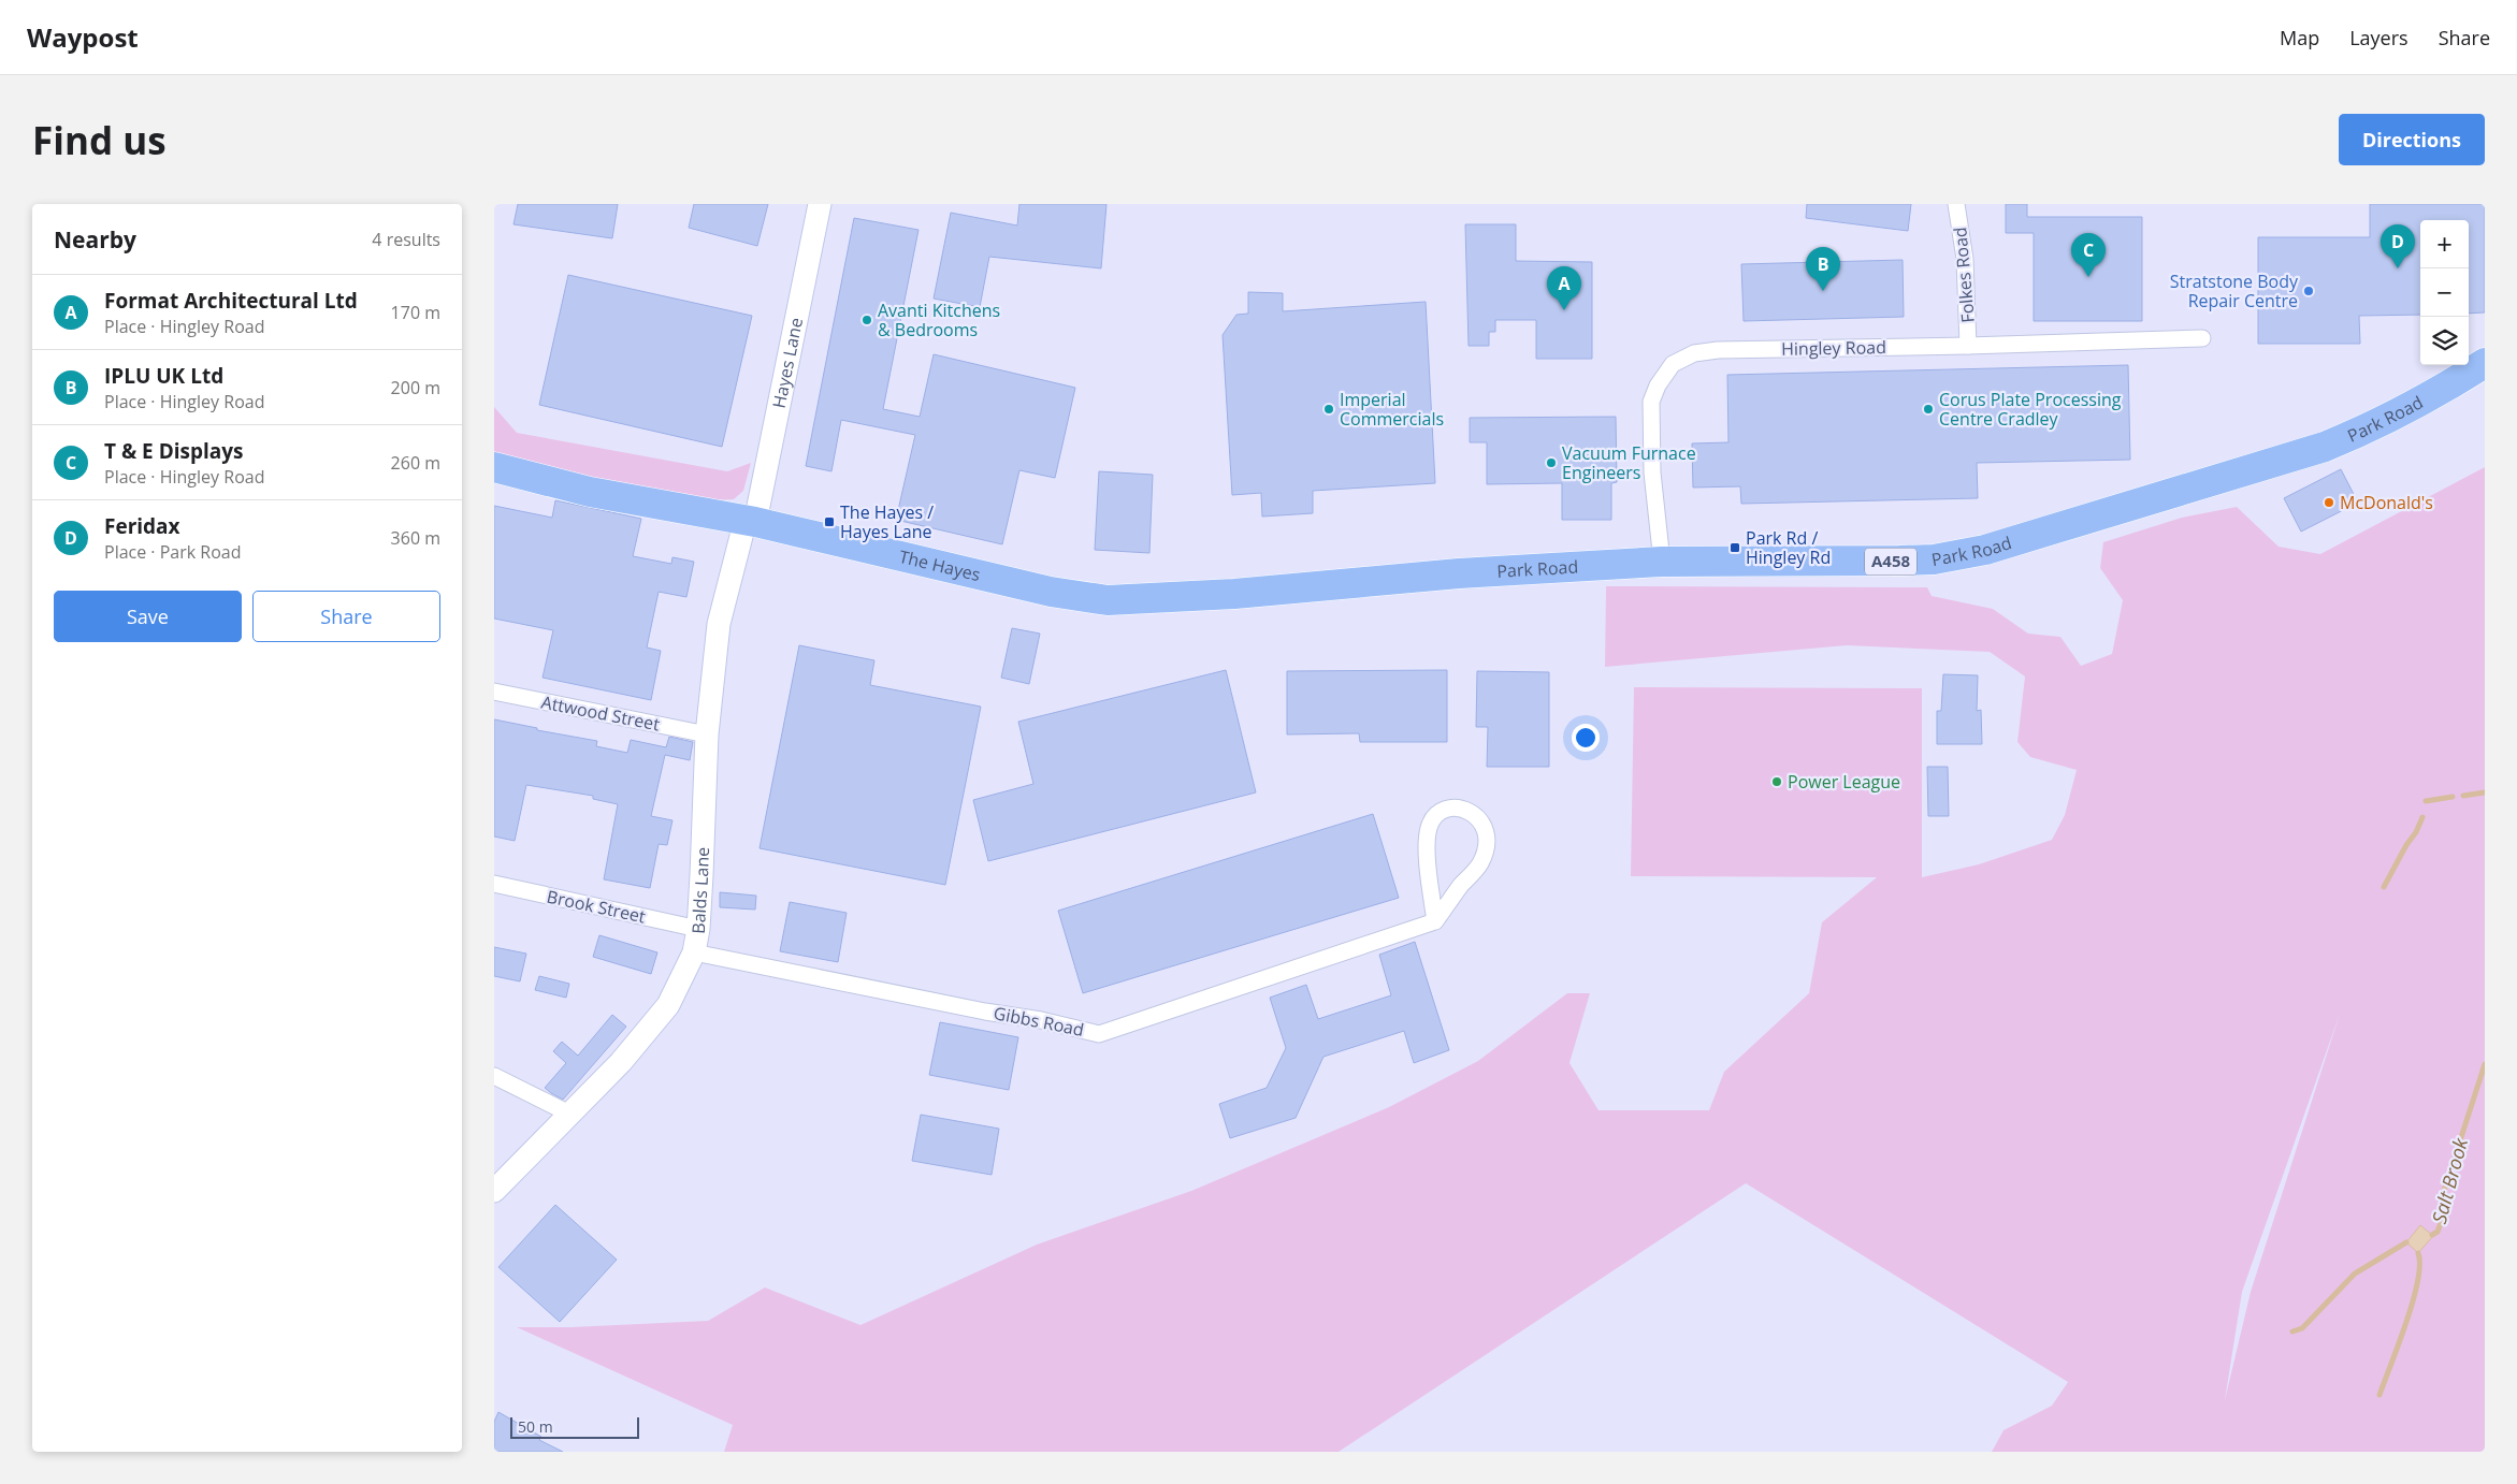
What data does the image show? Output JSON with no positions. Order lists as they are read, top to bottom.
{
  "streets": {
    "highway": ["Park Road", "A458", "The Hayes"],
    "street": [
      "Folkes Road",
      "Hingley Road",
      "Hayes Lane",
      "Attwood Street",
      "Balds Lane",
      "Brook Street",
      "Gibbs Road"
    ]
  },
  "crossings": [
    ["Folkes Road", "Hingley Road"],
    ["Hingley Road", "Park Road"],
    ["Hayes Lane", "The Hayes"],
    ["Hayes Lane", "Balds Lane"],
    ["Park Road", "The Hayes"],
    ["The Hayes", "Balds Lane"],
    ["Attwood Street", "Balds Lane"],
    ["Balds Lane", "Brook Street"],
    ["Balds Lane", "Gibbs Road"]
  ],
  "water": ["Salt Brook"],
  "places": {
    "other": [
      "Stratstone Body Repair Centre",
      "Avanti Kitchens & Bedrooms",
      "Imperial Commercials",
      "Corus Plate Processing Centre Cradley",
      "Vacuum Furnace Engineers",
      "McDonald's",
      "Power League"
    ],
    "transit": ["The Hayes / Hayes Lane", "Park Rd / Hingley Rd"]
  },
  "scale_bar": "50 m",
  "page": {
    "header": "Waypost",
    "nav": ["Map", "Layers", "Share"],
    "buttons": [
      "Directions",
      ["Save", "Share"]
    ],
    "title": "Find us",
    "heading": ["Nearby", "4 results"],
    "map_buttons": ["+", "−"],
    "pins": [
      "D",
      "C",
      "B",
      "A"
    ],
    "list": [
      {
        "mark": "A",
        "name": "Format Architectural Ltd",
        "note": "Place · Hingley Road",
        "value": "170 m"
      },
      {
        "mark": "B",
        "name": "IPLU UK Ltd",
        "note": "Place · Hingley Road",
        "value": "200 m"
      },
      {
        "mark": "C",
        "name": "T & E Displays",
        "note": "Place · Hingley Road",
        "value": "260 m"
      },
      {
        "mark": "D",
        "name": "Feridax",
        "note": "Place · Park Road",
        "value": "360 m"
      }
    ],
    "scale": "50 m"
  }
}
